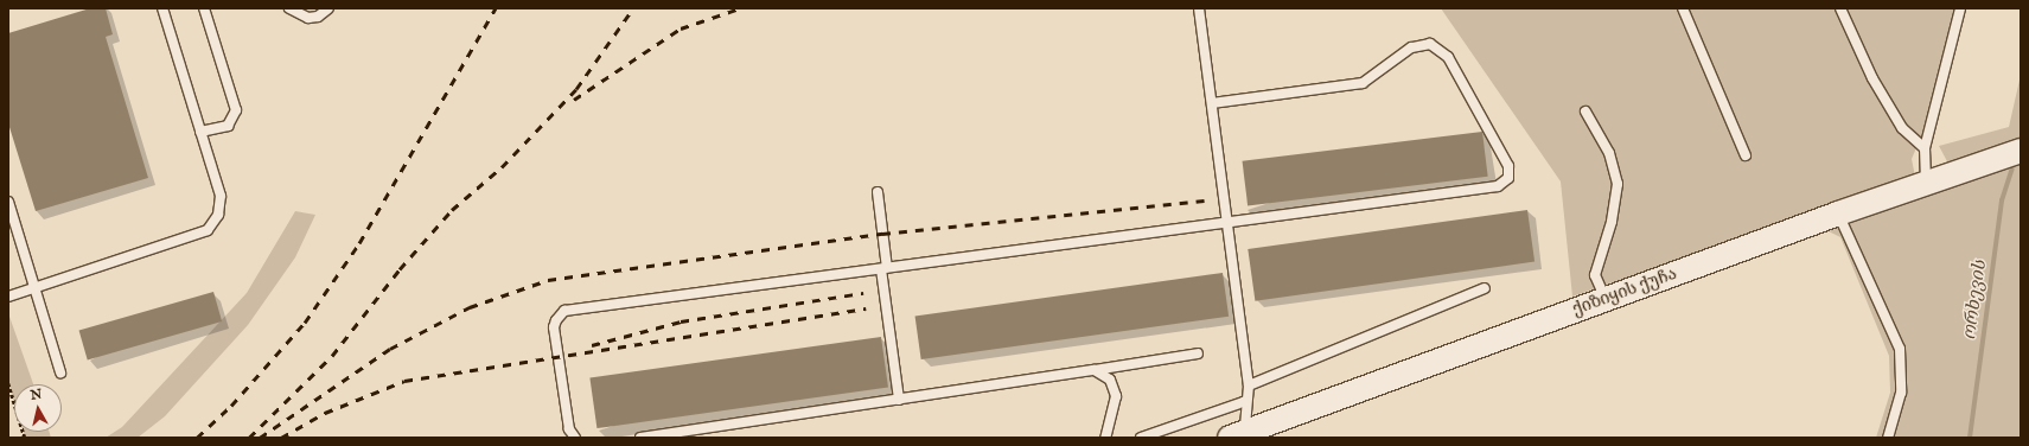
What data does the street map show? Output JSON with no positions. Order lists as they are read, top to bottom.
{
  "streets": {
    "street": ["ქიზიყის ქუჩა"]
  },
  "water": ["ორხევის"],
  "north": "top"
}
